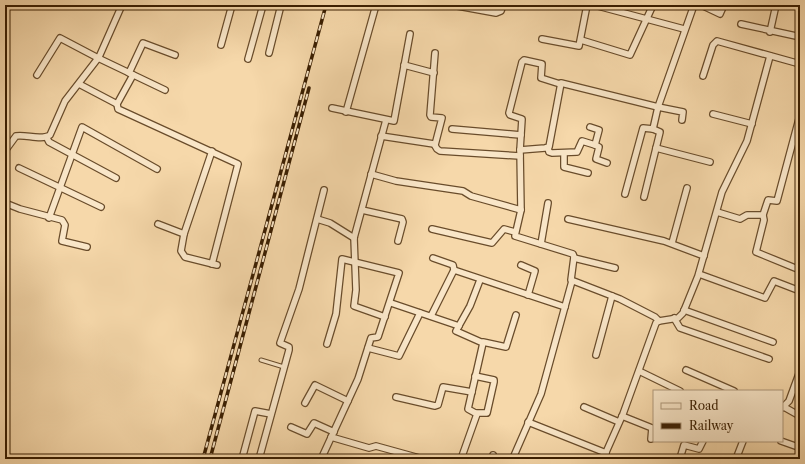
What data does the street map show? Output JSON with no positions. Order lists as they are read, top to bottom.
{
  "legend": ["Road", "Railway"]
}
